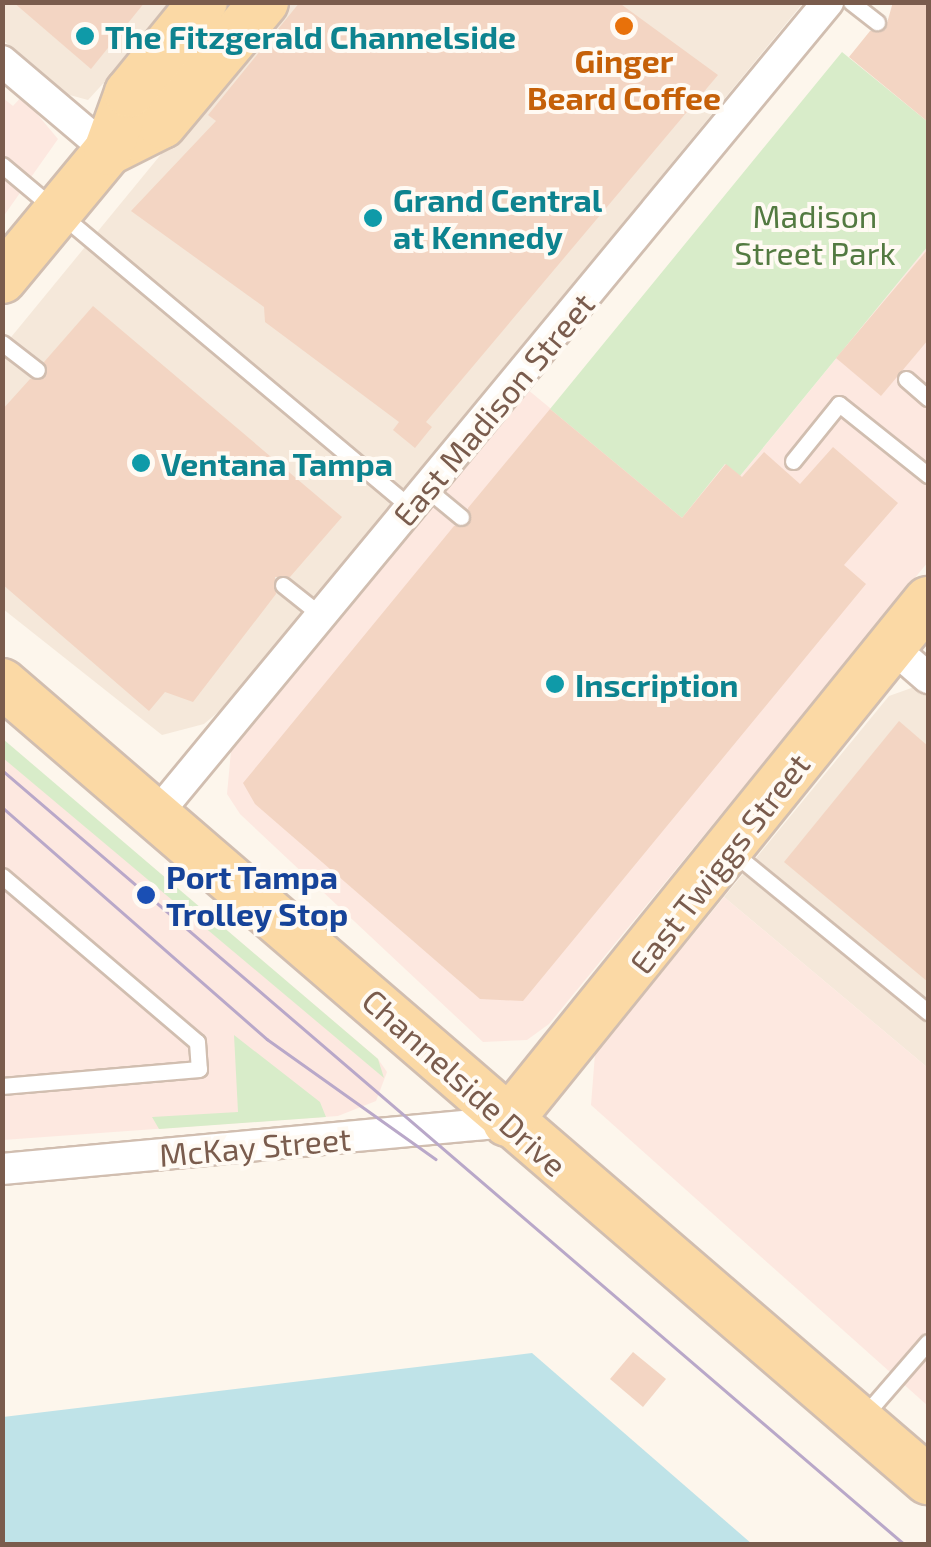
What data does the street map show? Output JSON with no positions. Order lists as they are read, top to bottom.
{
  "streets": {
    "main road": ["East Twiggs Street", "Channelside Drive"],
    "street": ["East Madison Street", "McKay Street"]
  },
  "crossings": [
    ["East Madison Street", "Channelside Drive"],
    ["East Twiggs Street", "Channelside Drive"],
    ["East Twiggs Street", "McKay Street"],
    ["Channelside Drive", "McKay Street"]
  ],
  "parks": ["Madison Street Park"],
  "places": [
    "Ginger Beard Coffee",
    "The Fitzgerald Channelside",
    "Grand Central at Kennedy",
    "Ventana Tampa",
    "Inscription",
    "Port Tampa Trolley Stop"
  ]
}
